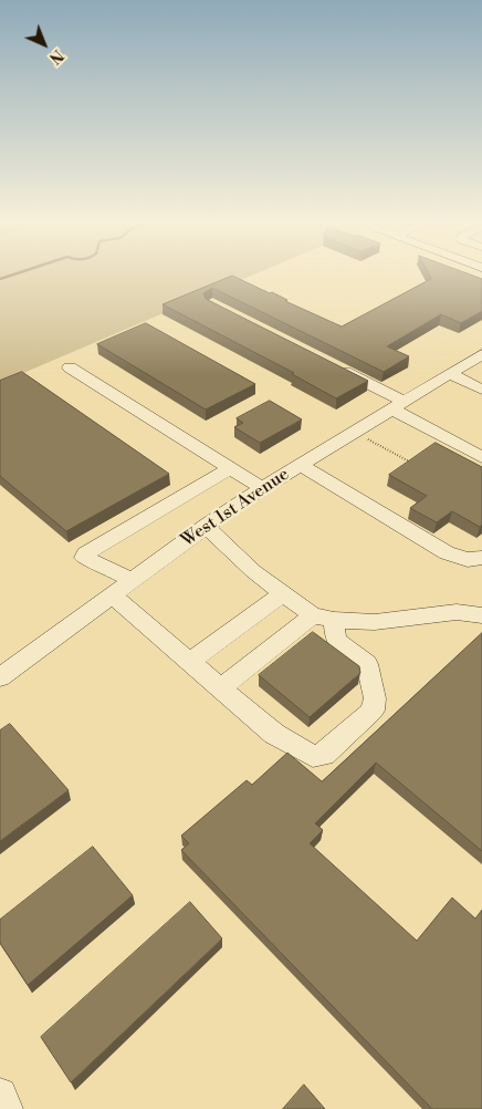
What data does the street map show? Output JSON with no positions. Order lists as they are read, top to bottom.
{
  "streets": {
    "street": ["West 1st Avenue"]
  },
  "north": "bottom right"
}
